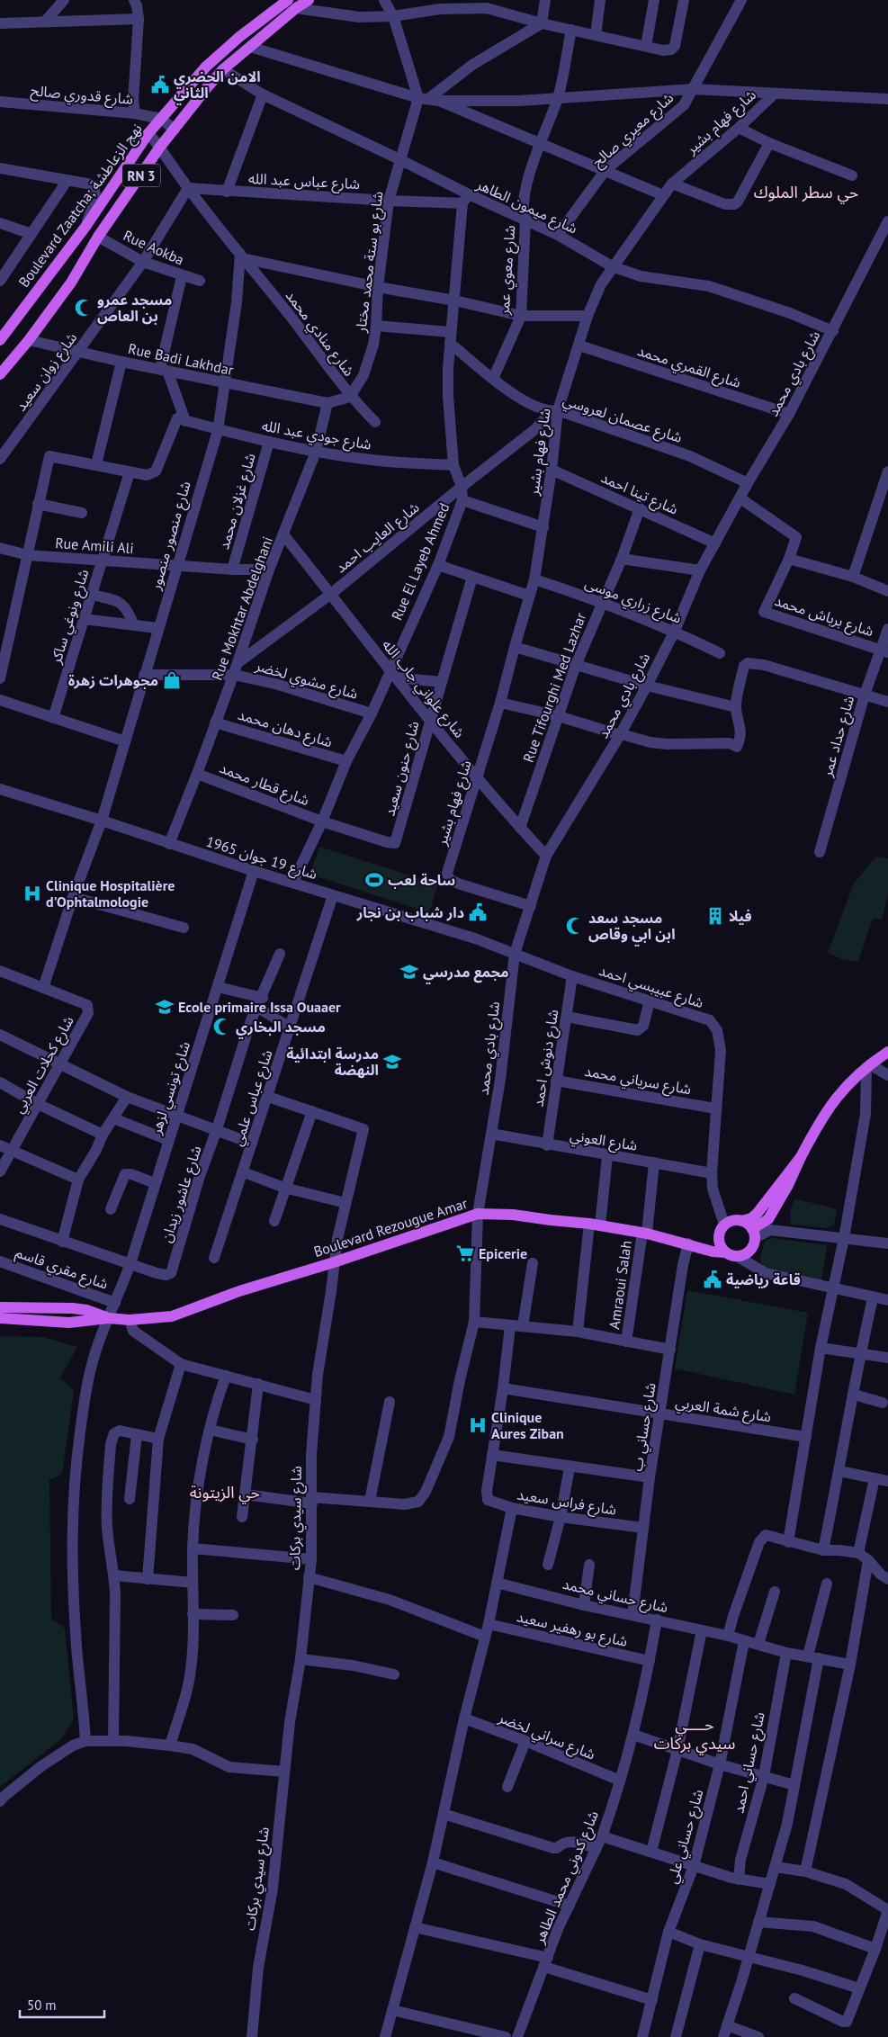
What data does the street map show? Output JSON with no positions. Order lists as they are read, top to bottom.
{
  "streets": {
    "main road": ["RN 3", "Boulevard Zaatcha; نهج الزعاطشة", "Boulevard Rezougue Amar"],
    "street": [
      "شارع قدوري صالح",
      "شارع فهام بشير",
      "شارع معيري صالح",
      "شارع عباس عبد الله",
      "شارع ميمون الطاهر",
      "Rue Aokba",
      "شارع بو ستة محمد مختار",
      "شارع معوي عمر",
      "شارع منادي محمد",
      "Rue Badi Lakhdar",
      "شارع القمري محمد",
      "شارع زوان سعيد",
      "شارع بادي محمد",
      "شارع عصمان لعروسي",
      "شارع جودي عبد الله",
      "شارع تينا احمد",
      "شارع غزلان محمد",
      "شارع منصور منصور",
      "شارع العايب احمد",
      "Rue Amili Ali",
      "Rue El Layeb Ahmed",
      "شارع زراري موسى",
      "Rue Mokhtar Abdelghani",
      "شارع برباش محمد",
      "شارع ونوغي ساكر",
      "شارع مشوي لخضر",
      "Rue Tifourghi Med Lazhar",
      "شارع علواني جاب الله",
      "شارع دهان محمد",
      "شارع حداد عمر",
      "شارع حنون سعيد",
      "شارع قطار محمد",
      "شارع 19 جوان 1965",
      "شارع عبيبسي احمد",
      "شارع دنوش احمد",
      "شارع كحلات العربي",
      "شارع سرياني محمد",
      "شارع تونسي لزهر",
      "شارع عباس علمي",
      "شارع العوني",
      "شارع عاشور زيدان",
      "شارع مقري قاسم",
      "Amraoui Salah",
      "شارع شمة العربي",
      "شارع حساني ب",
      "شارع فراس سعيد",
      "شارع سيدي بركات",
      "شارع حساني محمد",
      "شارع بو رهفير سعيد",
      "شارع سراني لخضر",
      "شارع حساني احمد",
      "شارع حساني علي",
      "شارع كدوني محمد الطاهر"
    ]
  },
  "crossings": [
    ["شارع قدوري صالح", "Boulevard Zaatcha; نهج الزعاطشة"],
    ["شارع فهام بشير", "شارع ميمون الطاهر"],
    ["شارع فهام بشير", "شارع منادي محمد"],
    ["شارع فهام بشير", "شارع القمري محمد"],
    ["شارع فهام بشير", "شارع بادي محمد"],
    ["شارع فهام بشير", "شارع عصمان لعروسي"],
    ["شارع فهام بشير", "شارع تينا احمد"],
    ["شارع فهام بشير", "شارع العايب احمد"],
    ["شارع فهام بشير", "شارع زراري موسى"],
    ["شارع فهام بشير", "شارع علواني جاب الله"],
    ["شارع معيري صالح", "شارع ميمون الطاهر"],
    ["شارع عباس عبد الله", "شارع ميمون الطاهر"],
    ["شارع عباس عبد الله", "شارع بو ستة محمد مختار"],
    ["شارع عباس عبد الله", "شارع منادي محمد"],
    ["شارع عباس عبد الله", "شارع زوان سعيد"],
    ["شارع عباس عبد الله", "Rue El Layeb Ahmed"],
    ["Boulevard Zaatcha; نهج الزعاطشة", "شارع ميمون الطاهر"],
    ["Boulevard Zaatcha; نهج الزعاطشة", "Rue Aokba"],
    ["Boulevard Zaatcha; نهج الزعاطشة", "شارع منادي محمد"],
    ["Boulevard Zaatcha; نهج الزعاطشة", "Rue Badi Lakhdar"],
    ["شارع ميمون الطاهر", "شارع بو ستة محمد مختار"],
    ["شارع ميمون الطاهر", "شارع معوي عمر"],
    ["شارع ميمون الطاهر", "شارع بادي محمد"],
    ["شارع ميمون الطاهر", "Rue El Layeb Ahmed"],
    ["Rue Aokba", "شارع زوان سعيد"],
    ["شارع بو ستة محمد مختار", "شارع منادي محمد"],
    ["شارع معوي عمر", "شارع منادي محمد"],
    ["شارع معوي عمر", "شارع عصمان لعروسي"],
    ["شارع منادي محمد", "شارع زوان سعيد"],
    ["شارع منادي محمد", "شارع منصور منصور"],
    ["شارع منادي محمد", "Rue El Layeb Ahmed"],
    ["Rue Badi Lakhdar", "شارع زوان سعيد"],
    ["Rue Badi Lakhdar", "شارع منصور منصور"],
    ["Rue Badi Lakhdar", "Rue Mokhtar Abdelghani"],
    ["شارع القمري محمد", "شارع بادي محمد"],
    ["شارع بادي محمد", "شارع عصمان لعروسي"],
    ["شارع بادي محمد", "شارع تينا احمد"],
    ["شارع بادي محمد", "شارع زراري موسى"],
    ["شارع بادي محمد", "شارع برباش محمد"],
    ["شارع بادي محمد", "شارع علواني جاب الله"],
    ["شارع بادي محمد", "شارع 19 جوان 1965"],
    ["شارع بادي محمد", "شارع عبيبسي احمد"],
    ["شارع بادي محمد", "شارع العوني"],
    ["شارع بادي محمد", "Boulevard Rezougue Amar"],
    ["شارع بادي محمد", "شارع سيدي بركات"],
    ["شارع عصمان لعروسي", "شارع العايب احمد"],
    ["شارع عصمان لعروسي", "Rue El Layeb Ahmed"],
    ["شارع جودي عبد الله", "شارع غزلان محمد"],
    ["شارع جودي عبد الله", "شارع منصور منصور"],
    ["شارع جودي عبد الله", "Rue El Layeb Ahmed"],
    ["شارع جودي عبد الله", "Rue Mokhtar Abdelghani"],
    ["شارع تينا احمد", "Rue Tifourghi Med Lazhar"],
    ["شارع غزلان محمد", "Rue Amili Ali"],
    ["شارع منصور منصور", "Rue Amili Ali"],
    ["شارع منصور منصور", "شارع مشوي لخضر"],
    ["شارع منصور منصور", "شارع 19 جوان 1965"],
    ["شارع منصور منصور", "شارع كحلات العربي"],
    ["شارع العايب احمد", "Rue El Layeb Ahmed"],
    ["شارع العايب احمد", "Rue Mokhtar Abdelghani"],
    ["شارع العايب احمد", "شارع علواني جاب الله"],
    ["Rue Amili Ali", "Rue Mokhtar Abdelghani"],
    ["Rue Amili Ali", "شارع ونوغي ساكر"],
    ["Rue El Layeb Ahmed", "شارع مشوي لخضر"],
    ["Rue El Layeb Ahmed", "شارع علواني جاب الله"],
    ["Rue El Layeb Ahmed", "شارع دهان محمد"],
    ["Rue El Layeb Ahmed", "شارع حنون سعيد"],
    ["Rue El Layeb Ahmed", "شارع قطار محمد"],
    ["Rue El Layeb Ahmed", "شارع 19 جوان 1965"],
    ["شارع زراري موسى", "Rue Tifourghi Med Lazhar"],
    ["Rue Mokhtar Abdelghani", "شارع مشوي لخضر"],
    ["Rue Mokhtar Abdelghani", "شارع علواني جاب الله"],
    ["Rue Mokhtar Abdelghani", "شارع دهان محمد"],
    ["Rue Mokhtar Abdelghani", "شارع قطار محمد"],
    ["Rue Mokhtar Abdelghani", "شارع 19 جوان 1965"],
    ["شارع برباش محمد", "شارع حداد عمر"],
    ["Rue Tifourghi Med Lazhar", "شارع علواني جاب الله"],
    ["شارع علواني جاب الله", "شارع حنون سعيد"],
    ["شارع حنون سعيد", "شارع قطار محمد"],
    ["شارع 19 جوان 1965", "شارع عبيبسي احمد"],
    ["شارع 19 جوان 1965", "شارع تونسي لزهر"],
    ["شارع 19 جوان 1965", "شارع عباس علمي"],
    ["شارع عبيبسي احمد", "شارع دنوش احمد"],
    ["شارع عبيبسي احمد", "شارع سرياني محمد"],
    ["شارع عبيبسي احمد", "شارع العوني"],
    ["شارع عبيبسي احمد", "Boulevard Rezougue Amar"],
    ["شارع دنوش احمد", "شارع سرياني محمد"],
    ["شارع دنوش احمد", "شارع العوني"],
    ["شارع تونسي لزهر", "شارع عاشور زيدان"],
    ["شارع تونسي لزهر", "Boulevard Rezougue Amar"],
    ["شارع تونسي لزهر", "شارع مقري قاسم"],
    ["شارع عباس علمي", "شارع سيدي بركات"],
    ["شارع العوني", "Amraoui Salah"],
    ["Boulevard Rezougue Amar", "شارع مقري قاسم"],
    ["Boulevard Rezougue Amar", "Amraoui Salah"],
    ["Boulevard Rezougue Amar", "شارع حساني ب"],
    ["Boulevard Rezougue Amar", "شارع سيدي بركات"],
    ["شارع شمة العربي", "شارع حساني ب"],
    ["شارع حساني ب", "شارع فراس سعيد"],
    ["شارع حساني ب", "شارع حساني محمد"],
    ["شارع حساني محمد", "شارع حساني احمد"],
    ["شارع حساني محمد", "شارع حساني علي"],
    ["شارع حساني محمد", "شارع كدوني محمد الطاهر"],
    ["شارع بو رهفير سعيد", "شارع كدوني محمد الطاهر"],
    ["شارع سراني لخضر", "شارع كدوني محمد الطاهر"]
  ],
  "districts": ["حي سطر الملوك", "حي الزيتونة", "حــــي سيدي بركات"],
  "places": {
    "public building": ["الامن الحضري الثاني", "دار شباب بن نجار", "قاعة رياضية"],
    "mosque": ["مسجد عمرو بن العاص", "مسجد سعد ابن ابي وقاص", "مسجد البخاري"],
    "shop": ["مجوهرات زهرة"],
    "sports": ["ساحة لعب"],
    "hospital": ["Clinique Hospitalière d'Ophtalmologie", "Clinique Aures Ziban"],
    "building": ["فيلا"],
    "school or university": ["مجمع مدرسي", "Ecole primaire Issa Ouaaer", "مدرسة ابتدائية النهضة"],
    "supermarket": ["Epicerie"]
  },
  "scale_bar": "50 m"
}
